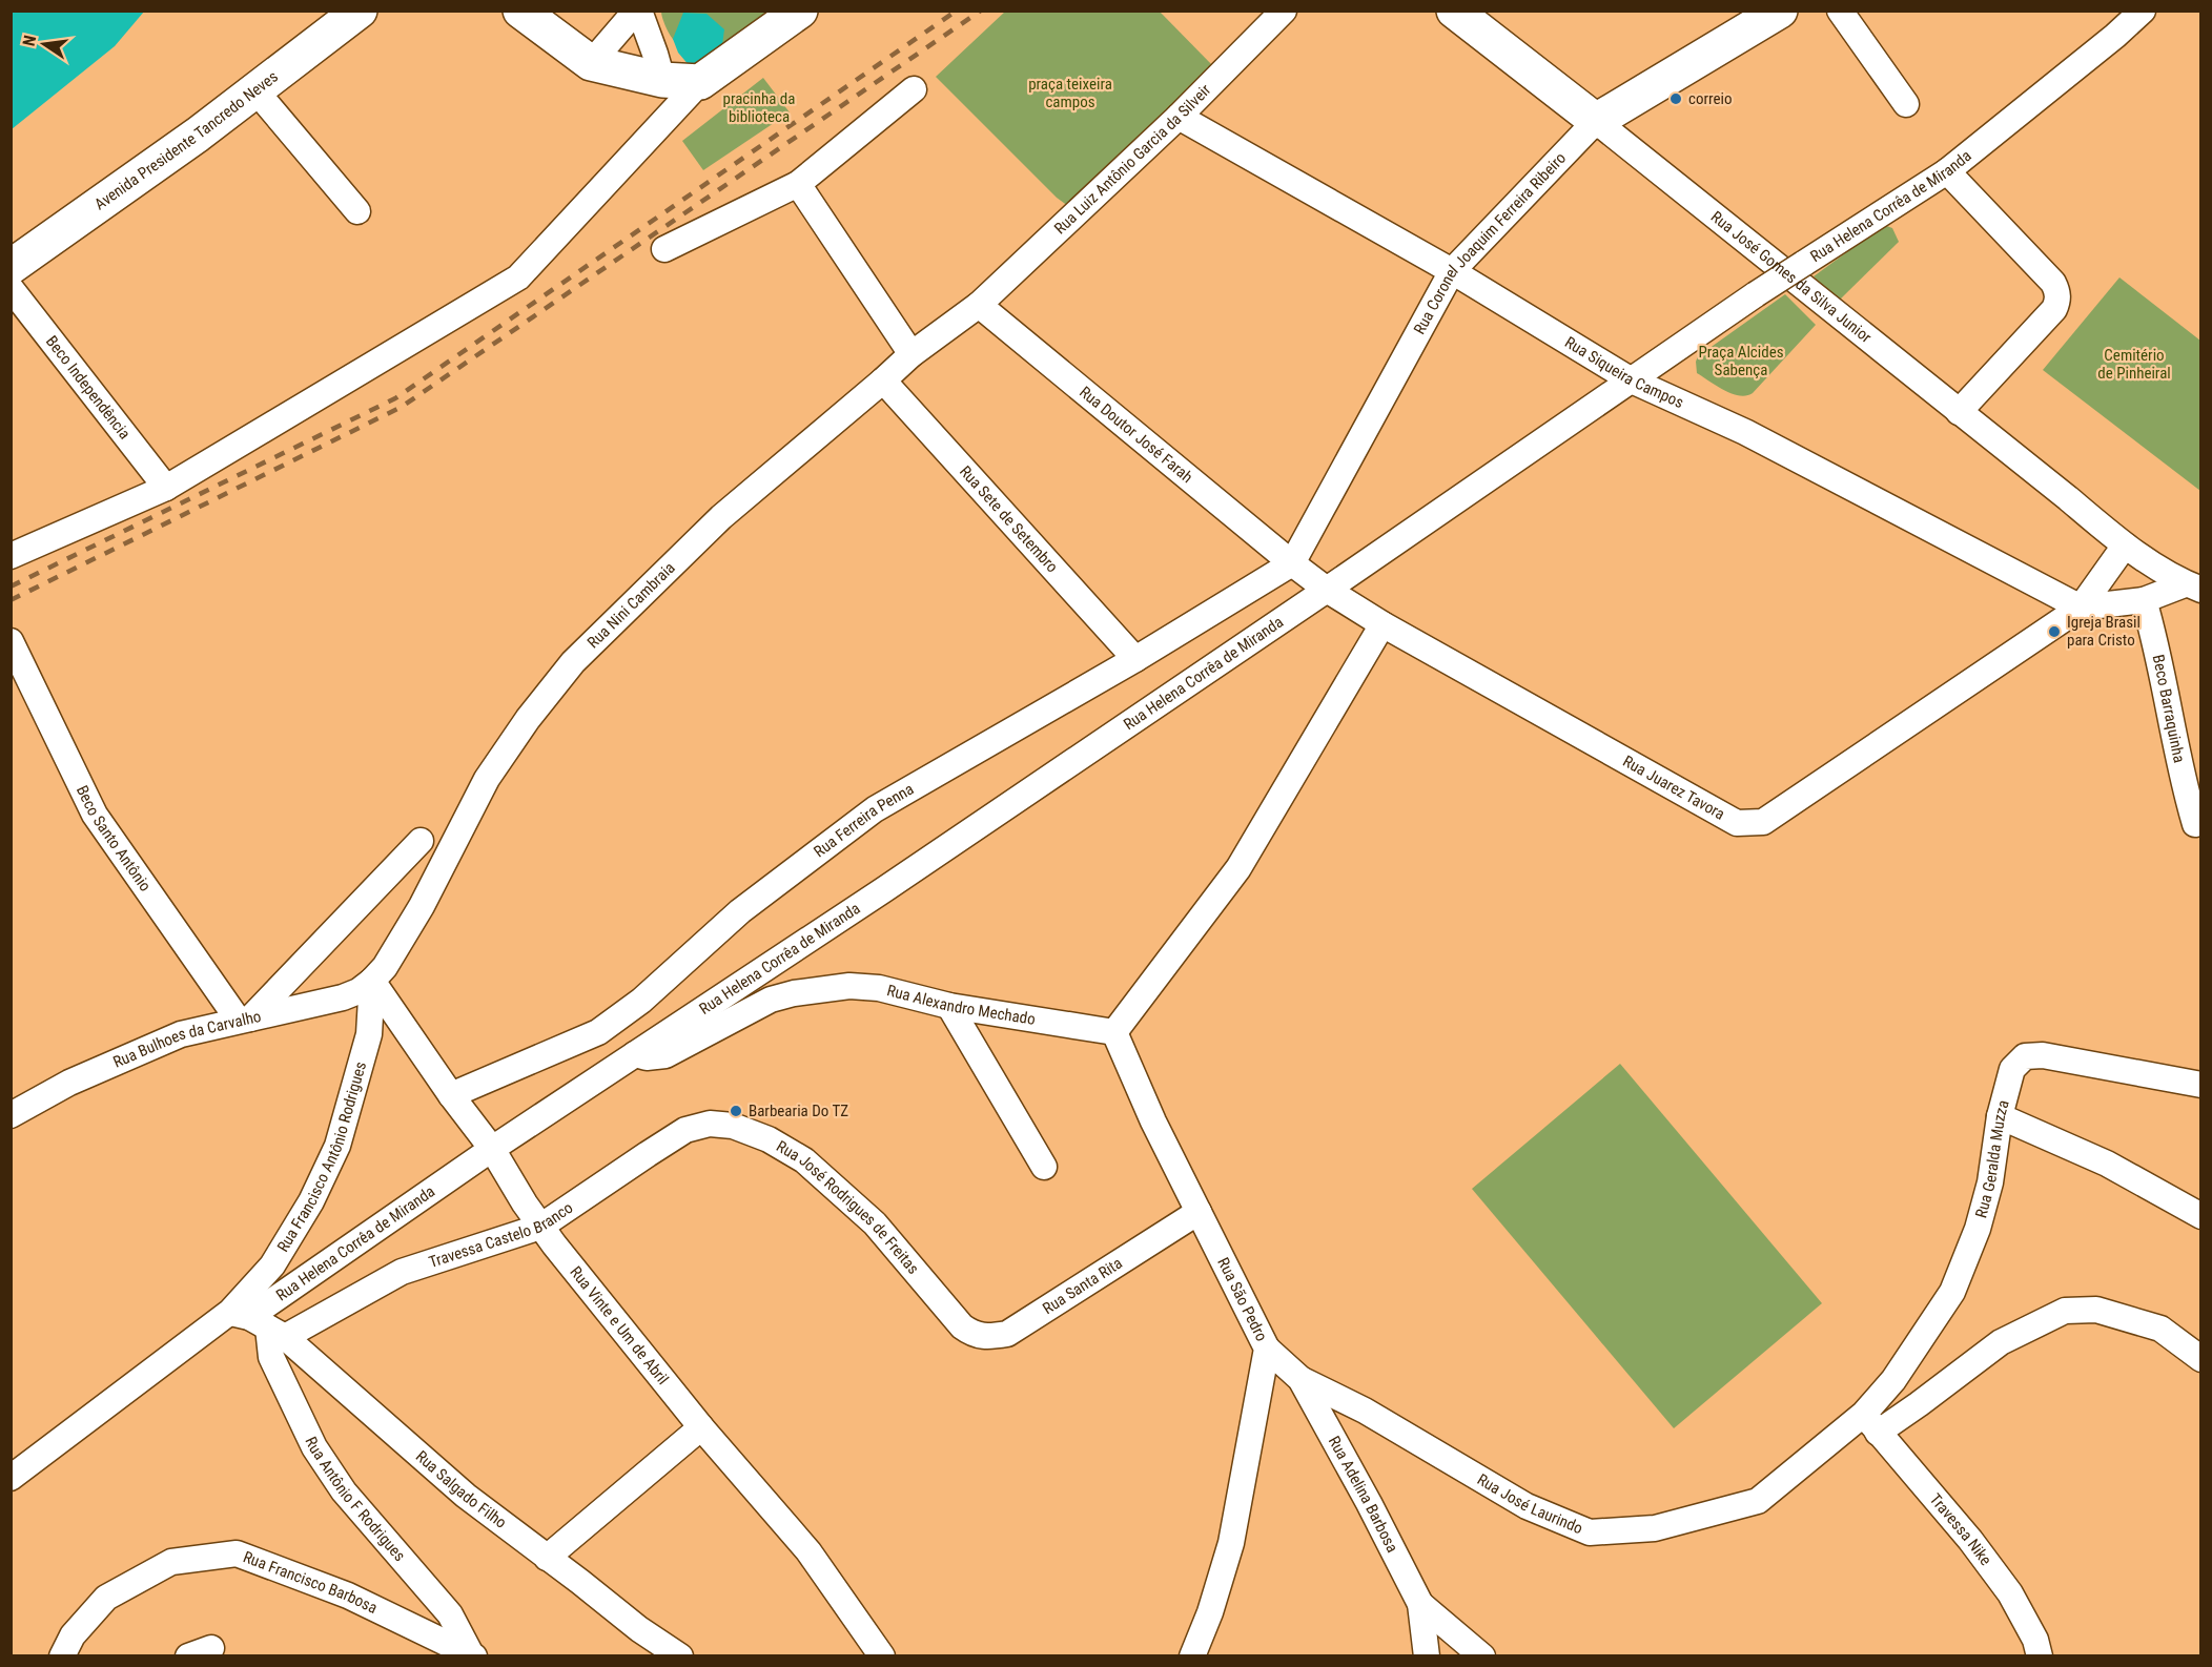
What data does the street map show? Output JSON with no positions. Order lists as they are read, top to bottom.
{
  "streets": {
    "main road": ["Avenida Presidente Tancredo Neves", "Rua Coronel Joaquim Ferreira Ribeiro", "Rua José Gomes da Silva Junior"],
    "street": [
      "Rua Luiz Antônio Garcia da Silveir",
      "Rua Helena Corrêa de Miranda",
      "Rua Siqueira Campos",
      "Beco Independência",
      "Rua Doutor José Farah",
      "Rua Sete de Setembro",
      "Rua Nini Cambraia",
      "Beco Barraquinha",
      "Rua Juarez Tavora",
      "Rua Ferreira Penna",
      "Beco Santo Antônio",
      "Rua Alexandro Mechado",
      "Rua Bulhoes da Carvalho",
      "Rua Francisco Antônio Rodrigues",
      "Rua Geralda Muzza",
      "Rua José Rodrigues de Freitas",
      "Travessa Castelo Branco",
      "Rua Santa Rita",
      "Rua São Pedro",
      "Rua Vinte e Um de Abril",
      "Rua Salgado Filho",
      "Rua Adelina Barbosa",
      "Rua Antônio F Rodrigues",
      "Rua José Laurindo",
      "Travessa Nike",
      "Rua Francisco Barbosa"
    ]
  },
  "crossings": [
    ["Rua Luiz Antônio Garcia da Silveir", "Rua Siqueira Campos"],
    ["Rua Luiz Antônio Garcia da Silveir", "Rua Doutor José Farah"],
    ["Rua Luiz Antônio Garcia da Silveir", "Rua Nini Cambraia"],
    ["Rua Helena Corrêa de Miranda", "Rua Siqueira Campos"],
    ["Rua Helena Corrêa de Miranda", "Rua Juarez Tavora"],
    ["Rua Helena Corrêa de Miranda", "Rua Alexandro Mechado"],
    ["Rua Helena Corrêa de Miranda", "Rua Francisco Antônio Rodrigues"],
    ["Rua Helena Corrêa de Miranda", "Travessa Castelo Branco"],
    ["Rua Helena Corrêa de Miranda", "Rua Vinte e Um de Abril"],
    ["Rua Helena Corrêa de Miranda", "Rua Salgado Filho"],
    ["Rua Helena Corrêa de Miranda", "Rua Antônio F Rodrigues"],
    ["Rua Coronel Joaquim Ferreira Ribeiro", "Rua José Gomes da Silva Junior"],
    ["Rua Coronel Joaquim Ferreira Ribeiro", "Rua Siqueira Campos"],
    ["Rua Coronel Joaquim Ferreira Ribeiro", "Rua Doutor José Farah"],
    ["Rua Coronel Joaquim Ferreira Ribeiro", "Rua Juarez Tavora"],
    ["Rua Coronel Joaquim Ferreira Ribeiro", "Rua Ferreira Penna"],
    ["Rua José Gomes da Silva Junior", "Rua Juarez Tavora"],
    ["Rua Siqueira Campos", "Rua Juarez Tavora"],
    ["Rua Doutor José Farah", "Rua Nini Cambraia"],
    ["Rua Doutor José Farah", "Rua Juarez Tavora"],
    ["Rua Doutor José Farah", "Rua Ferreira Penna"],
    ["Rua Sete de Setembro", "Rua Nini Cambraia"],
    ["Rua Sete de Setembro", "Rua Ferreira Penna"],
    ["Rua Nini Cambraia", "Rua Bulhoes da Carvalho"],
    ["Rua Nini Cambraia", "Rua Francisco Antônio Rodrigues"],
    ["Rua Nini Cambraia", "Rua Vinte e Um de Abril"],
    ["Rua Juarez Tavora", "Rua Ferreira Penna"],
    ["Rua Ferreira Penna", "Rua Vinte e Um de Abril"],
    ["Beco Santo Antônio", "Rua Bulhoes da Carvalho"],
    ["Rua Alexandro Mechado", "Rua São Pedro"],
    ["Rua Bulhoes da Carvalho", "Rua Francisco Antônio Rodrigues"],
    ["Rua Bulhoes da Carvalho", "Rua Vinte e Um de Abril"],
    ["Rua Francisco Antônio Rodrigues", "Travessa Castelo Branco"],
    ["Rua Francisco Antônio Rodrigues", "Rua Vinte e Um de Abril"],
    ["Rua Francisco Antônio Rodrigues", "Rua Salgado Filho"],
    ["Rua Francisco Antônio Rodrigues", "Rua Antônio F Rodrigues"],
    ["Rua Geralda Muzza", "Rua José Laurindo"],
    ["Rua Geralda Muzza", "Travessa Nike"],
    ["Rua José Rodrigues de Freitas", "Travessa Castelo Branco"],
    ["Rua José Rodrigues de Freitas", "Rua Santa Rita"],
    ["Travessa Castelo Branco", "Rua Vinte e Um de Abril"],
    ["Travessa Castelo Branco", "Rua Salgado Filho"],
    ["Travessa Castelo Branco", "Rua Antônio F Rodrigues"],
    ["Rua Santa Rita", "Rua São Pedro"],
    ["Rua São Pedro", "Rua Adelina Barbosa"],
    ["Rua Salgado Filho", "Rua Antônio F Rodrigues"],
    ["Rua Adelina Barbosa", "Rua José Laurindo"],
    ["Rua Antônio F Rodrigues", "Rua Francisco Barbosa"],
    ["Rua José Laurindo", "Travessa Nike"]
  ],
  "parks": [
    "praça teixeira campos",
    "pracinha da biblioteca",
    "Praça Alcides Sabença",
    "Cemitério de Pinheiral"
  ],
  "places": ["correio", "Igreja Brasil para Cristo", "Barbearia Do TZ"],
  "north": "left"
}
